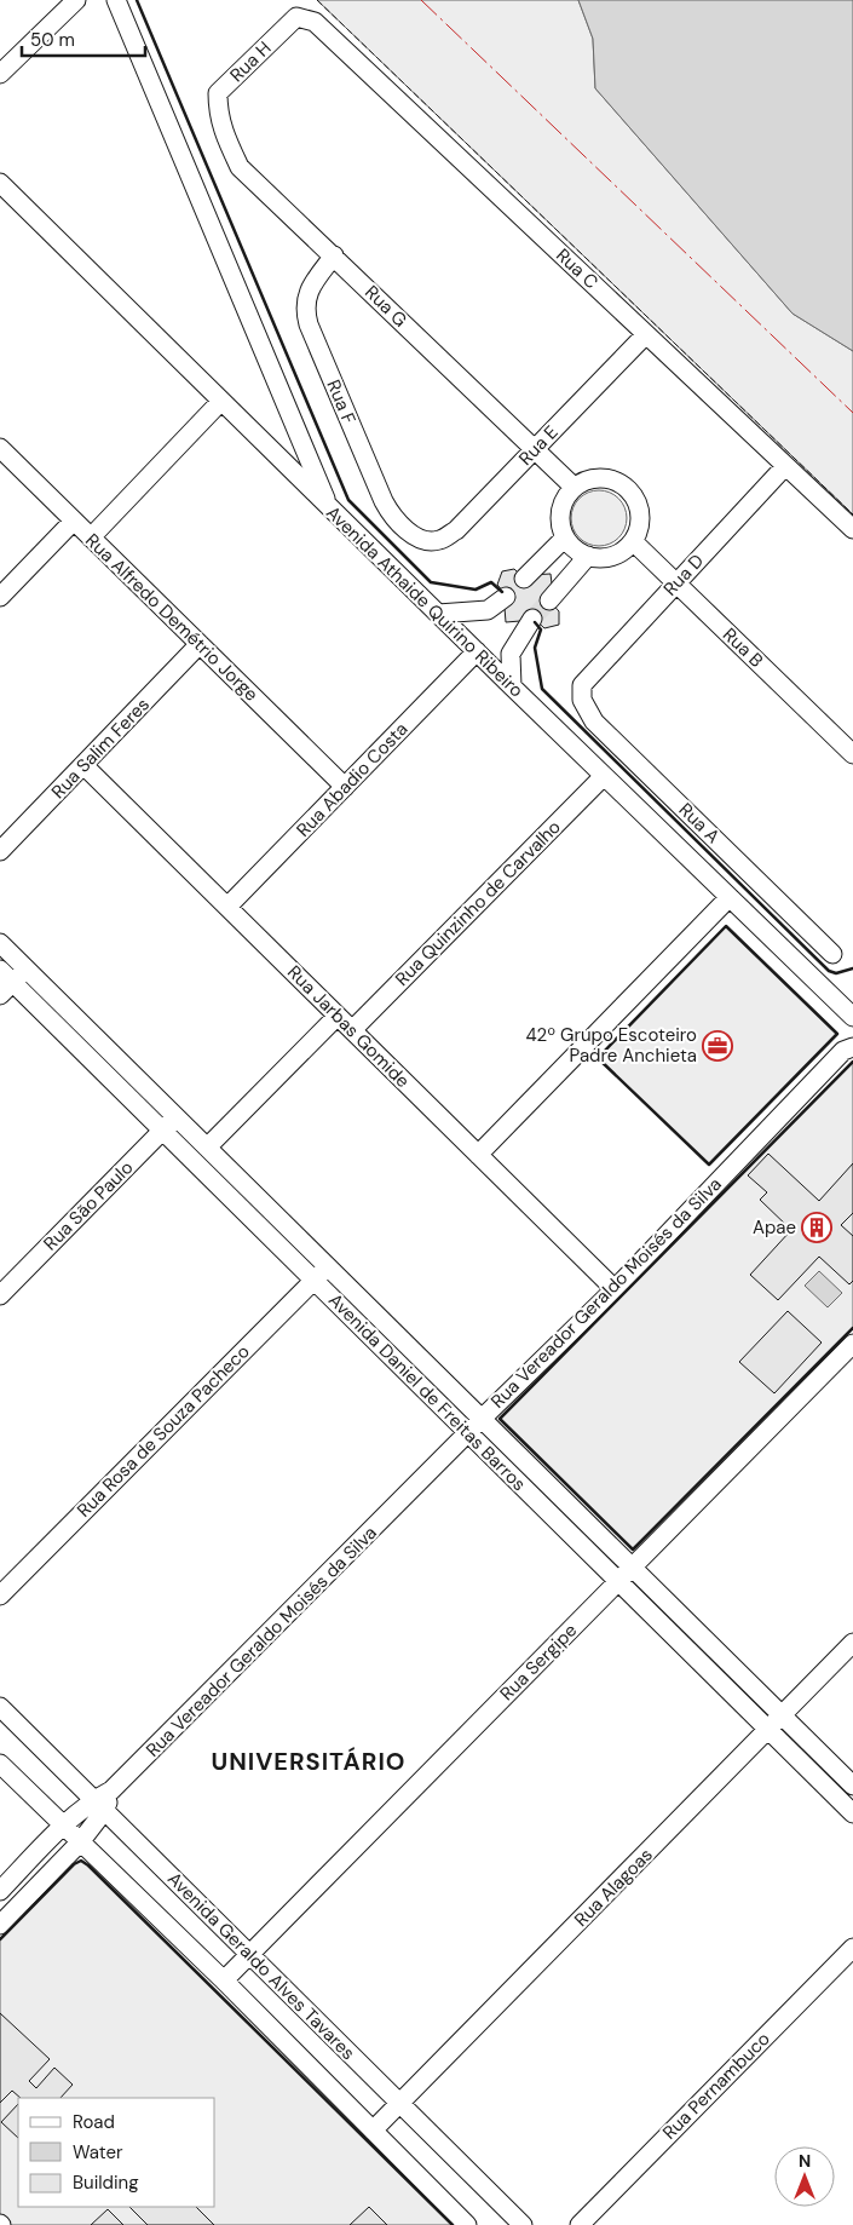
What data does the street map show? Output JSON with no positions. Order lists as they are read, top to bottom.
{
  "streets": {
    "street": [
      "Rua H",
      "Rua C",
      "Rua G",
      "Rua F",
      "Rua E",
      "Rua D",
      "Avenida Athaide Quirino Ribeiro",
      "Rua Alfredo Demétrio Jorge",
      "Rua B",
      "Rua Salim Feres",
      "Rua Abadio Costa",
      "Rua A",
      "Rua Quinzinho de Carvalho",
      "Rua Jarbas Gomide",
      "Rua São Paulo",
      "Rua Vereador Geraldo Moisés da Silva",
      "Avenida Daniel de Freitas Barros",
      "Rua Rosa de Souza Pacheco",
      "Rua Sergipe",
      "Rua Alagoas",
      "Avenida Geraldo Alves Tavares",
      "Rua Pernambuco"
    ]
  },
  "crossings": [
    ["Rua H", "Rua C"],
    ["Rua H", "Rua G"],
    ["Rua C", "Rua E"],
    ["Rua C", "Rua D"],
    ["Rua G", "Rua F"],
    ["Rua G", "Rua E"],
    ["Rua G", "Rua B"],
    ["Rua F", "Rua E"],
    ["Rua D", "Rua B"],
    ["Rua D", "Rua A"],
    ["Avenida Athaide Quirino Ribeiro", "Rua Abadio Costa"],
    ["Avenida Athaide Quirino Ribeiro", "Rua Quinzinho de Carvalho"],
    ["Avenida Athaide Quirino Ribeiro", "Rua Vereador Geraldo Moisés da Silva"],
    ["Rua Alfredo Demétrio Jorge", "Rua Salim Feres"],
    ["Rua Alfredo Demétrio Jorge", "Rua Abadio Costa"],
    ["Rua Salim Feres", "Rua Jarbas Gomide"],
    ["Rua Abadio Costa", "Rua Jarbas Gomide"],
    ["Rua Quinzinho de Carvalho", "Rua Jarbas Gomide"],
    ["Rua Jarbas Gomide", "Rua Vereador Geraldo Moisés da Silva"],
    ["Rua São Paulo", "Avenida Daniel de Freitas Barros"],
    ["Rua Vereador Geraldo Moisés da Silva", "Avenida Daniel de Freitas Barros"],
    ["Rua Vereador Geraldo Moisés da Silva", "Avenida Geraldo Alves Tavares"],
    ["Avenida Daniel de Freitas Barros", "Rua Rosa de Souza Pacheco"],
    ["Avenida Daniel de Freitas Barros", "Rua Sergipe"],
    ["Avenida Daniel de Freitas Barros", "Rua Alagoas"],
    ["Rua Sergipe", "Avenida Geraldo Alves Tavares"],
    ["Rua Alagoas", "Avenida Geraldo Alves Tavares"]
  ],
  "districts": ["UNIVERSITÁRIO"],
  "places": {
    "office": ["42º Grupo Escoteiro Padre Anchieta"],
    "building": ["Apae"]
  },
  "legend": ["Road", "Water", "Building"],
  "scale_bar": "50 m",
  "north": "top"
}
